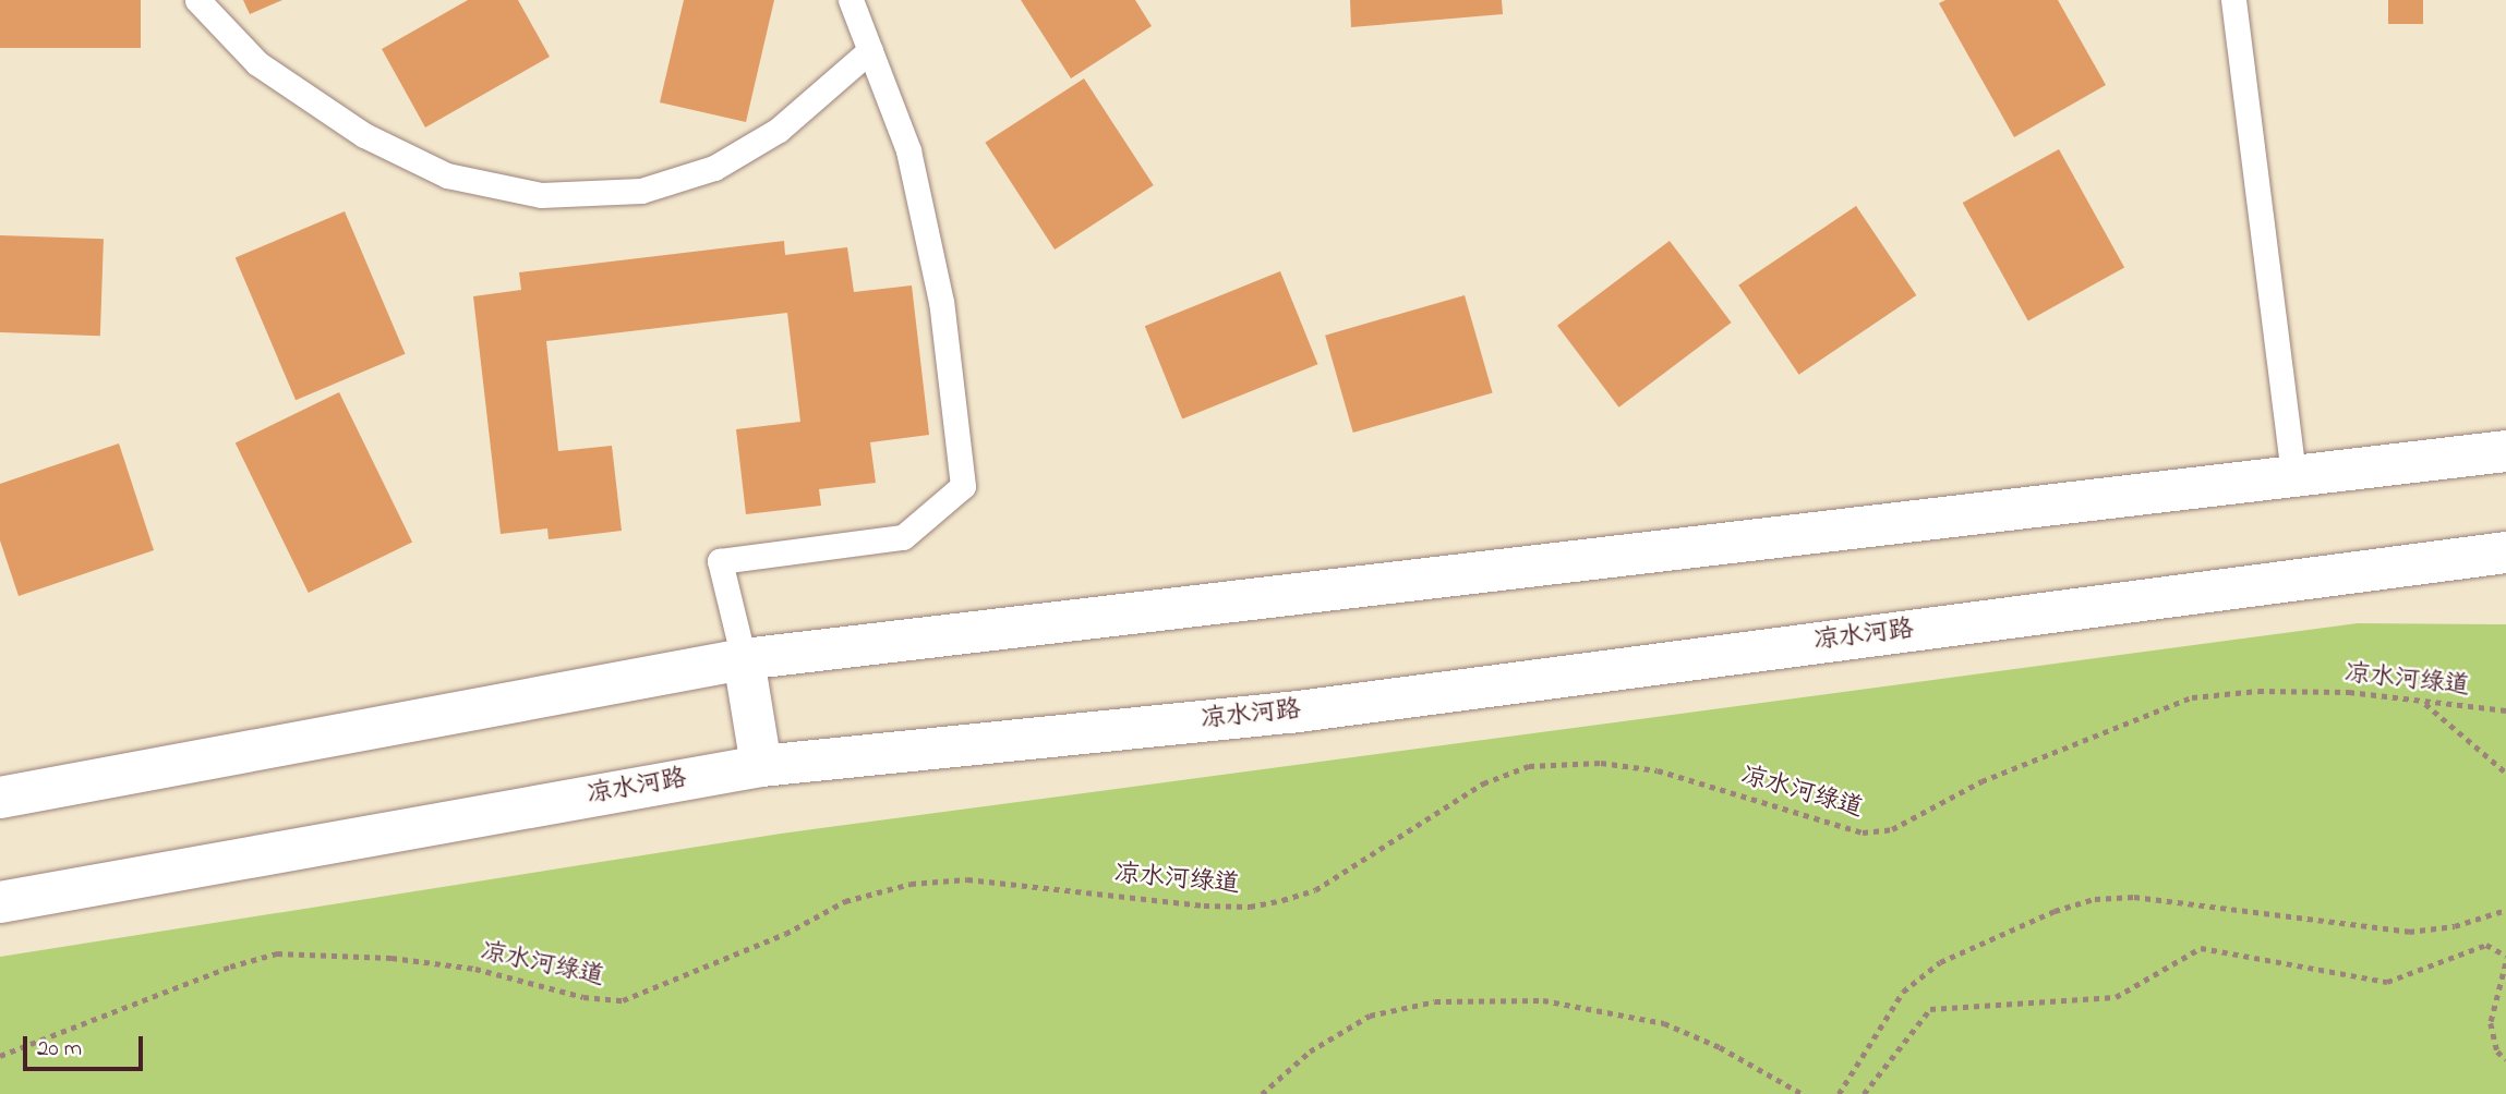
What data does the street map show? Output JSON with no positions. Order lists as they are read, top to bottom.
{
  "streets": {
    "street": ["凉水河路"],
    "path": ["凉水河绿道"]
  },
  "scale_bar": "20 m"
}
